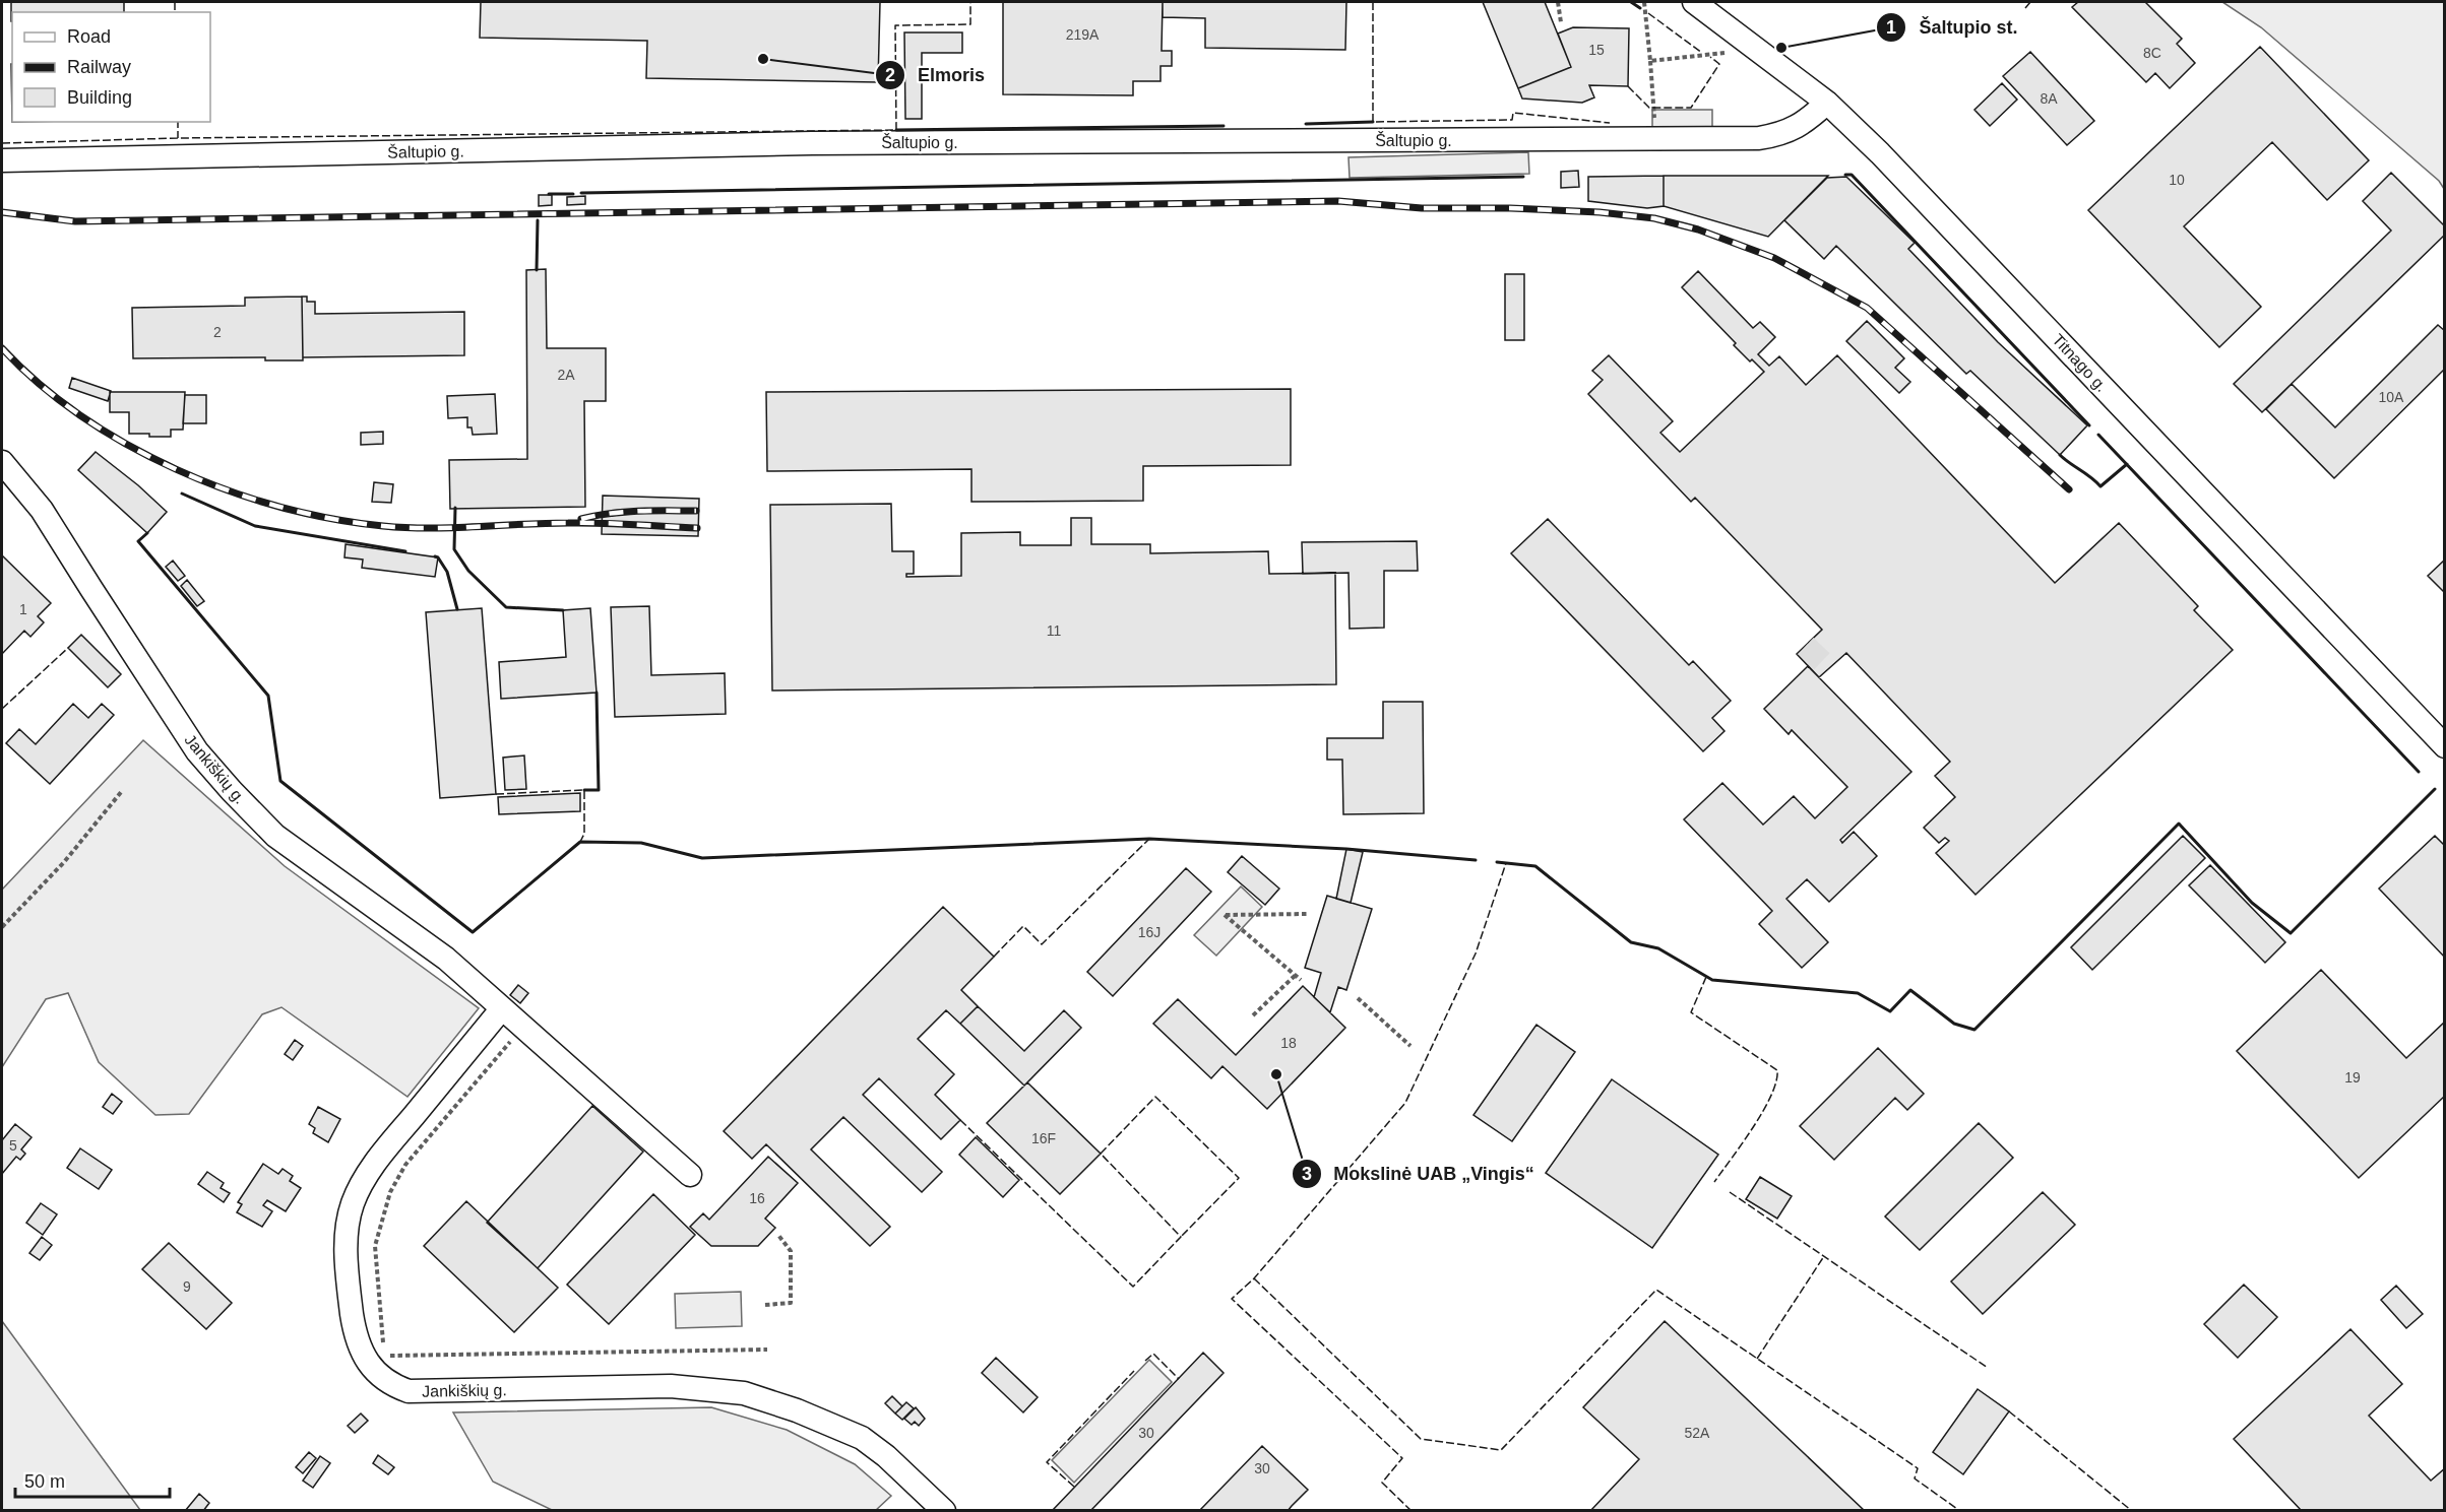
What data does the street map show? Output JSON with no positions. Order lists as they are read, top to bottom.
{
  "streets": {
    "street": ["Šaltupio g.", "Titnago g.", "Jankiškių g."]
  },
  "crossings": [
    ["Šaltupio g.", "Titnago g."]
  ],
  "places": ["Šaltupio st.", "Elmoris", "Mokslinė UAB „Vingis“"],
  "house_numbers": [
    "219A",
    "15",
    "8C",
    "8A",
    "10",
    "2",
    "2A",
    "10A",
    "1",
    "11",
    "16J",
    "18",
    "19",
    "16F",
    "5",
    "16",
    "9",
    "30",
    "52A",
    "30"
  ],
  "legend": ["Road", "Railway", "Building"],
  "scale_bar": "50 m"
}
